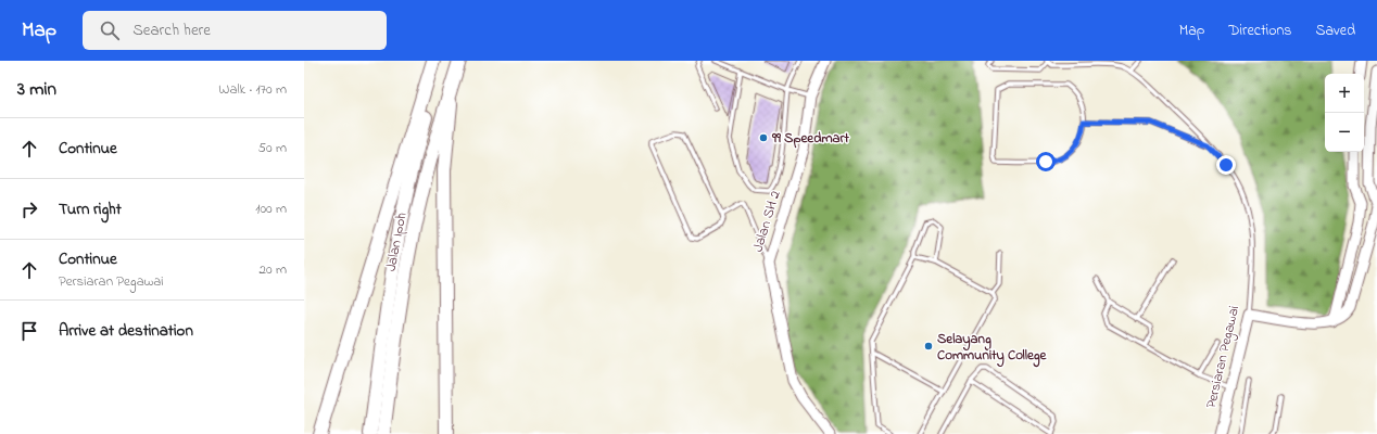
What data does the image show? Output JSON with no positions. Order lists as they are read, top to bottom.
{
  "streets": {
    "highway": ["Jalan Ipoh"],
    "street": ["Jalan SH 2", "Persiaran Pegawai"]
  },
  "places": ["99 Speedmart", "Selayang Community College"],
  "page": {
    "header": "Map",
    "search": "Search here",
    "nav": ["Map", "Directions", "Saved"],
    "heading": ["3 min", "Walk · 170 m"],
    "map_buttons": ["+", "−"],
    "list": [
      ["Continue", "50 m"],
      ["Turn right", "100 m"],
      ["Continue", "Persiaran Pegawai", "20 m"],
      "Arrive at destination"
    ]
  }
}
